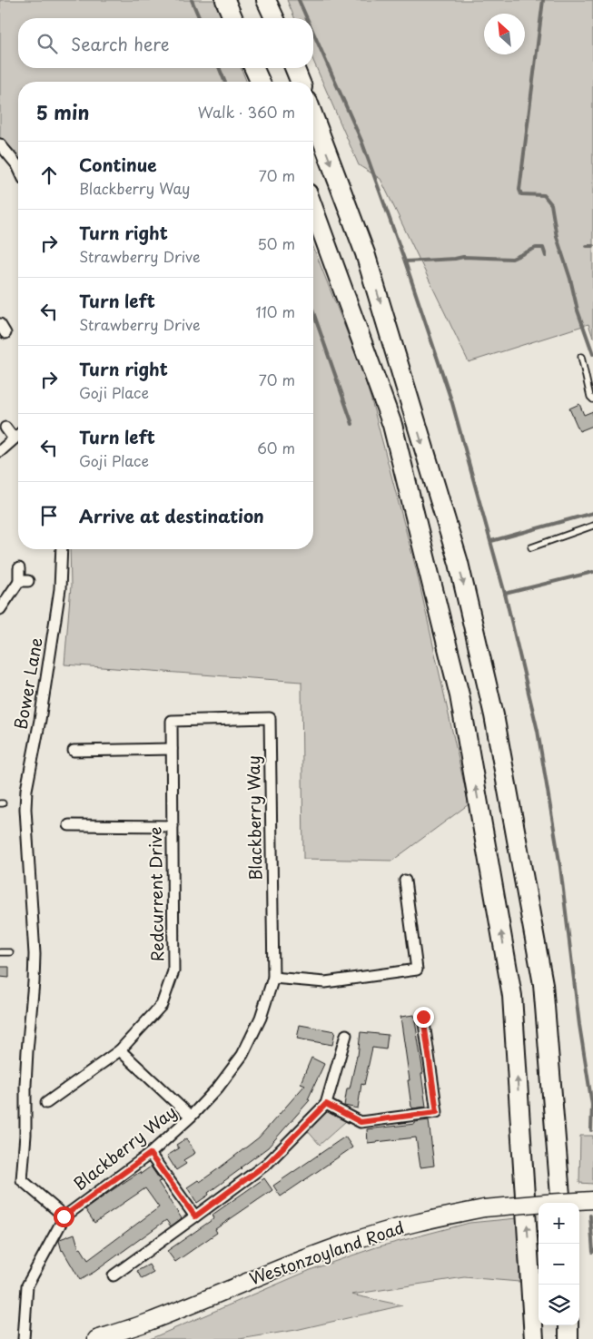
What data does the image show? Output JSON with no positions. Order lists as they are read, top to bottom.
{
  "streets": {
    "main road": ["Westonzoyland Road"],
    "street": ["Bower Lane", "Blackberry Way", "Redcurrent Drive"]
  },
  "crossings": [
    ["Bower Lane", "Blackberry Way"],
    ["Blackberry Way", "Redcurrent Drive"]
  ],
  "north": "top left",
  "page": {
    "search": "Search here",
    "heading": ["5 min", "Walk · 360 m"],
    "list": [
      ["Continue", "Blackberry Way", "70 m"],
      ["Turn right", "Strawberry Drive", "50 m"],
      ["Turn left", "Strawberry Drive", "110 m"],
      ["Turn right", "Goji Place", "70 m"],
      ["Turn left", "Goji Place", "60 m"],
      "Arrive at destination"
    ],
    "map_buttons": ["+", "−"]
  }
}
